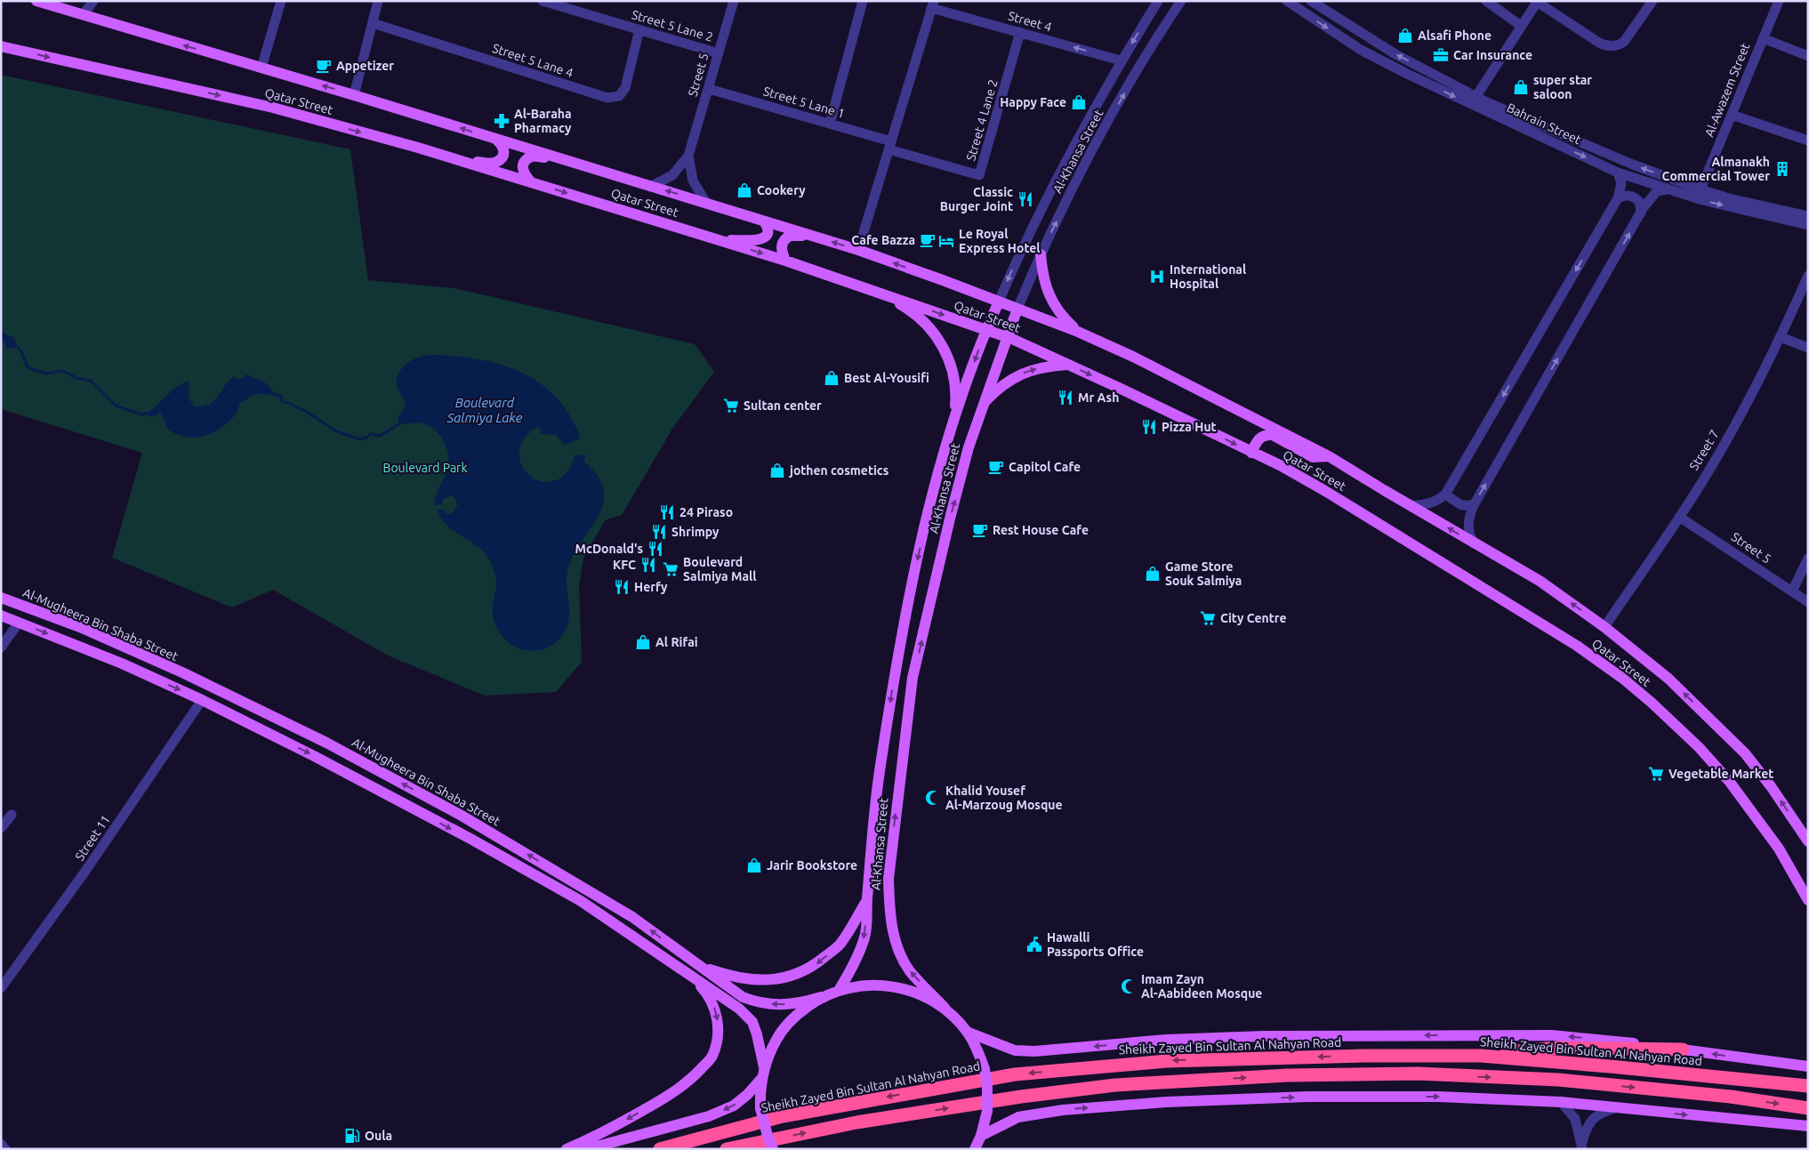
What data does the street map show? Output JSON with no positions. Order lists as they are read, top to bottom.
{
  "streets": {
    "highway": ["Sheikh Zayed Bin Sultan Al Nahyan Road"],
    "main road": ["Qatar Street", "Al-Khansa Street", "Al-Mugheera Bin Shaba Street"],
    "street": [
      "Street 4",
      "Street 5 Lane 2",
      "Street 5 Lane 4",
      "Street 5",
      "Al-Awazem Street",
      "Street 5 Lane 1",
      "Street 4 Lane 2",
      "Bahrain Street",
      "Street 7",
      "Street 11"
    ]
  },
  "crossings": [
    ["Street 4", "Street 4 Lane 2"],
    ["Street 4", "Al-Khansa Street"],
    ["Street 5 Lane 2", "Street 5 Lane 4"],
    ["Street 5 Lane 2", "Street 5"],
    ["Street 5", "Qatar Street"],
    ["Street 5", "Street 5 Lane 1"],
    ["Street 5", "Street 7"],
    ["Al-Awazem Street", "Bahrain Street"],
    ["Qatar Street", "Al-Khansa Street"],
    ["Qatar Street", "Street 7"],
    ["Street 5 Lane 1", "Street 4 Lane 2"]
  ],
  "one_way": ["Street 4"],
  "water": ["Boulevard Salmiya Lake"],
  "parks": ["Boulevard Park"],
  "places": {
    "shop": [
      "Alsafi Phone",
      "super star saloon",
      "Happy Face",
      "Cookery",
      "Best Al-Yousifi",
      "jothen cosmetics",
      "Game Store Souk Salmiya",
      "Al Rifai",
      "Jarir Bookstore"
    ],
    "office": ["Car Insurance"],
    "cafe": [
      "Appetizer",
      "Cafe Bazza",
      "Capitol Cafe",
      "Rest House Cafe"
    ],
    "pharmacy": ["Al-Baraha Pharmacy"],
    "building": ["Almanakh Commercial Tower"],
    "restaurant": [
      "Classic Burger Joint",
      "Mr Ash",
      "Pizza Hut",
      "24 Piraso",
      "Shrimpy",
      "McDonald's",
      "KFC",
      "Herfy"
    ],
    "hotel": ["Le Royal Express Hotel"],
    "hospital": ["International Hospital"],
    "supermarket": [
      "Sultan center",
      "Boulevard Salmiya Mall",
      "City Centre",
      "Vegetable Market"
    ],
    "mosque": ["Khalid Yousef Al-Marzoug Mosque", "Imam Zayn Al-Aabideen Mosque"],
    "public building": ["Hawalli Passports Office"],
    "fuel station": ["Oula"]
  }
}
